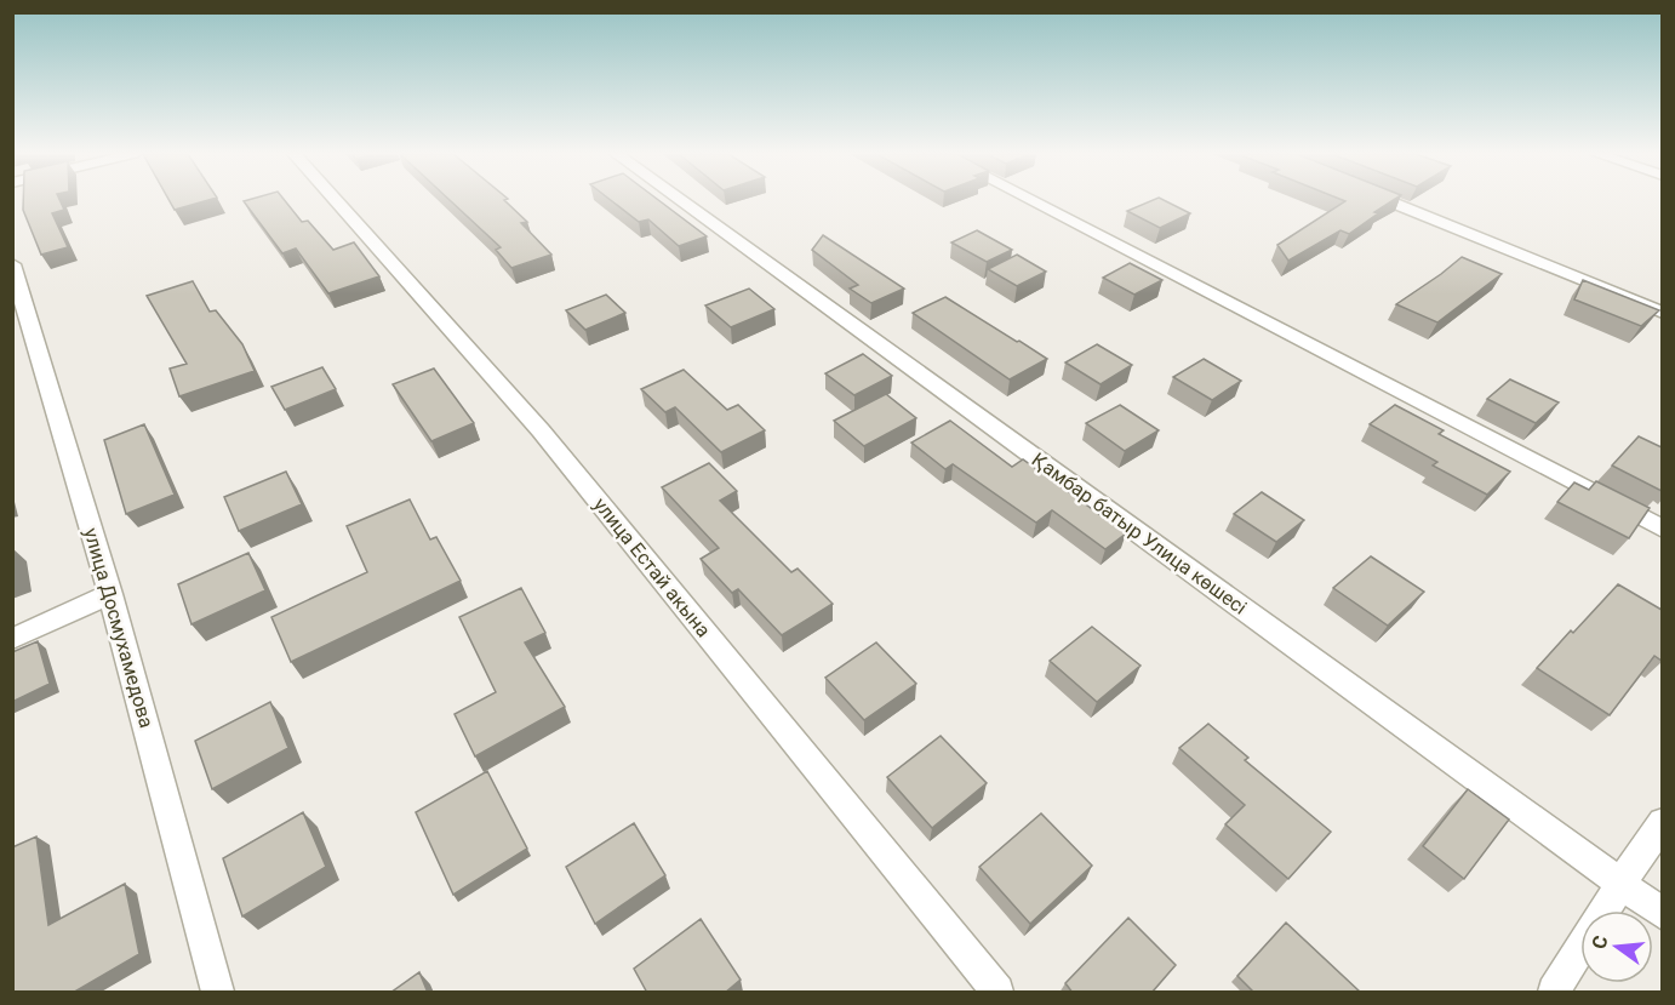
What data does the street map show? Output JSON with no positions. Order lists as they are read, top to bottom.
{
  "streets": {
    "street": ["Қамбар батыр Улица көшесі", "улица Естай акына", "улица Досмухамедова"]
  },
  "north": "left"
}
